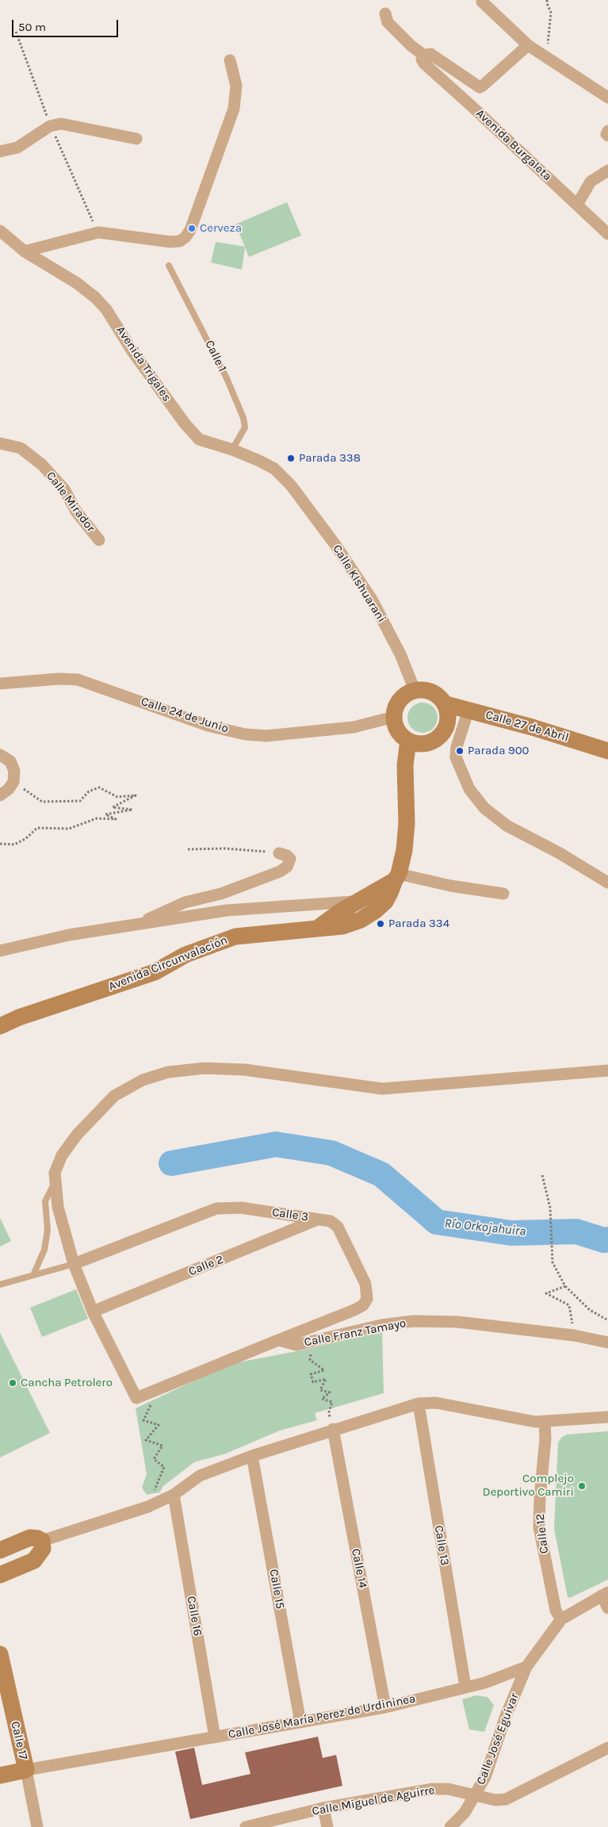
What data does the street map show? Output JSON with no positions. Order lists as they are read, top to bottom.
{
  "streets": {
    "main road": ["Calle 27 de Abril", "Avenida Circunvalación", "Calle 17"],
    "street": [
      "Avenida Burgaleta",
      "Avenida Trigales",
      "Calle Mirador",
      "Calle KIshuarani",
      "Calle 24 de Junio",
      "Calle 3",
      "Calle 2",
      "Calle Franz Tamayo",
      "Calle 12",
      "Calle 13",
      "Calle 14",
      "Calle 15",
      "Calle 16",
      "Calle José María Perez de Urdininea",
      "Calle José Eguivar",
      "Calle Miguel de Aguirre"
    ],
    "lane": ["Calle 1"]
  },
  "crossings": [
    ["Calle 1", "Avenida Trigales"],
    ["Avenida Trigales", "Calle KIshuarani"],
    ["Calle KIshuarani", "Calle 24 de Junio"],
    ["Calle KIshuarani", "Calle 27 de Abril"],
    ["Calle KIshuarani", "Avenida Circunvalación"],
    ["Calle 24 de Junio", "Calle 27 de Abril"],
    ["Calle 24 de Junio", "Avenida Circunvalación"],
    ["Calle 27 de Abril", "Avenida Circunvalación"],
    ["Calle 3", "Calle 2"],
    ["Calle 3", "Calle Franz Tamayo"],
    ["Calle 13", "Calle José María Perez de Urdininea"],
    ["Calle 14", "Calle José María Perez de Urdininea"],
    ["Calle 15", "Calle José María Perez de Urdininea"],
    ["Calle 16", "Calle José María Perez de Urdininea"],
    ["Calle José María Perez de Urdininea", "Calle José Eguivar"],
    ["Calle José María Perez de Urdininea", "Calle 17"],
    ["Calle José Eguivar", "Calle Miguel de Aguirre"]
  ],
  "water": ["Río Orkojahuira"],
  "places": [
    "Cerveza",
    "Parada 338",
    "Parada 900",
    "Parada 334",
    "Cancha Petrolero",
    "Complejo Deportivo Camiri"
  ],
  "scale_bar": "50 m"
}
